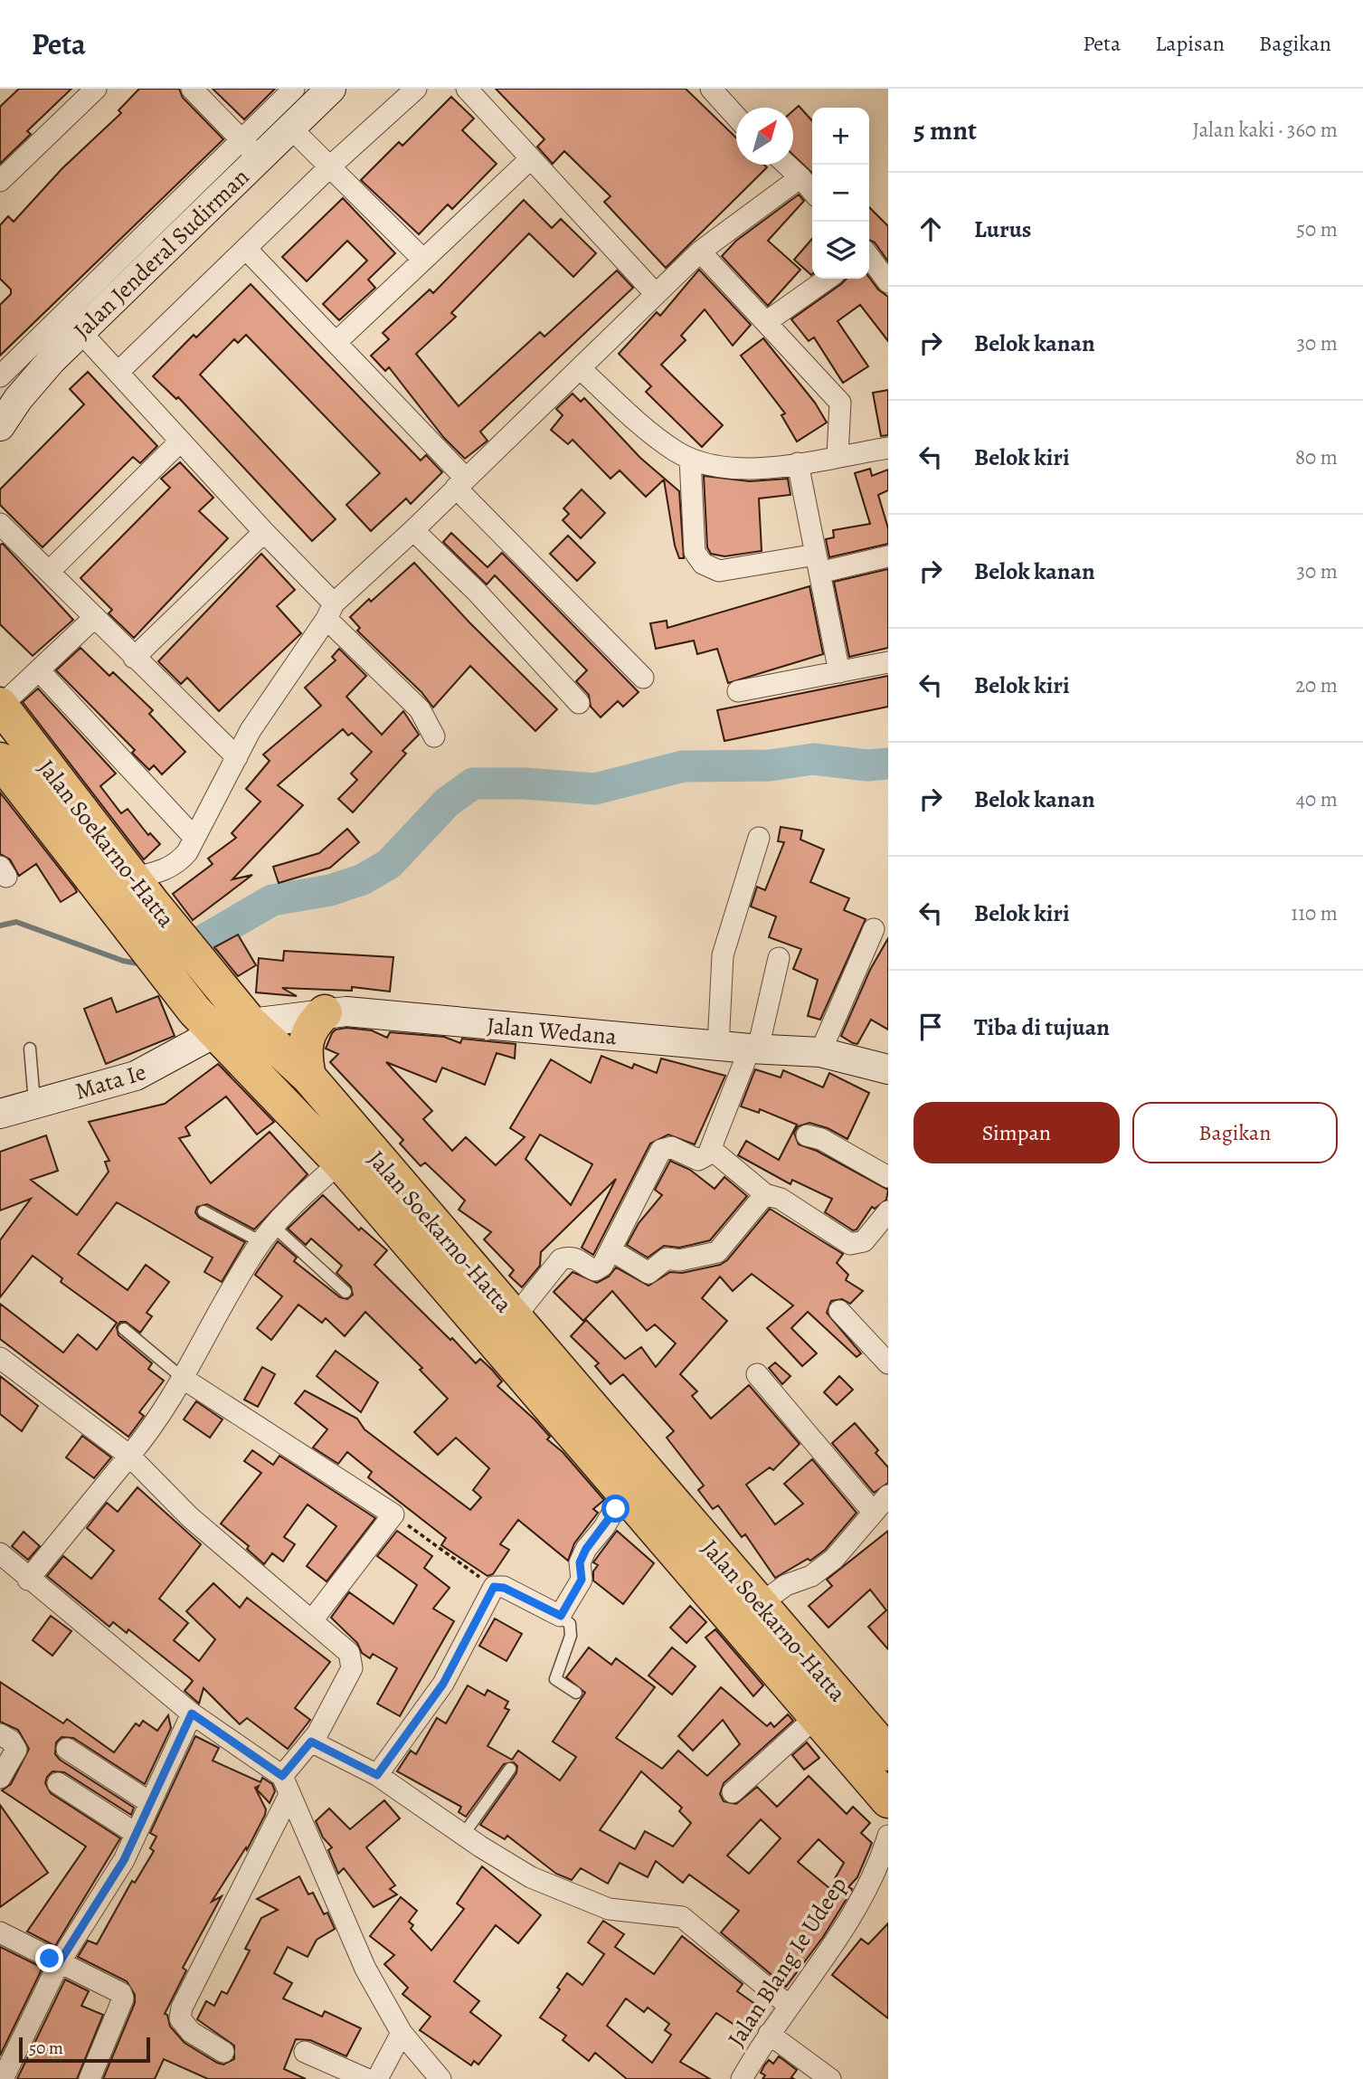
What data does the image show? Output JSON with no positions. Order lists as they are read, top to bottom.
{
  "streets": {
    "highway": ["Jalan Soekarno-Hatta"],
    "street": [
      "Jalan Jenderal Sudirman",
      "Jalan Wedana",
      "Mata Ie",
      "Jalan Blang Ie Udeep"
    ]
  },
  "crossings": [
    ["Jalan Soekarno-Hatta", "Jalan Wedana"],
    ["Jalan Soekarno-Hatta", "Mata Ie"],
    ["Jalan Wedana", "Mata Ie"]
  ],
  "scale_bar": "50 m",
  "north": "top right",
  "page": {
    "header": "Peta",
    "nav": ["Peta", "Lapisan", "Bagikan"],
    "heading": ["5 mnt", "Jalan kaki · 360 m"],
    "map_buttons": ["+", "−"],
    "list": [
      ["Lurus", "50 m"],
      ["Belok kanan", "30 m"],
      ["Belok kiri", "80 m"],
      ["Belok kanan", "30 m"],
      ["Belok kiri", "20 m"],
      ["Belok kanan", "40 m"],
      ["Belok kiri", "110 m"],
      "Tiba di tujuan"
    ],
    "buttons": ["Simpan", "Bagikan"],
    "scale": "50 m"
  }
}
